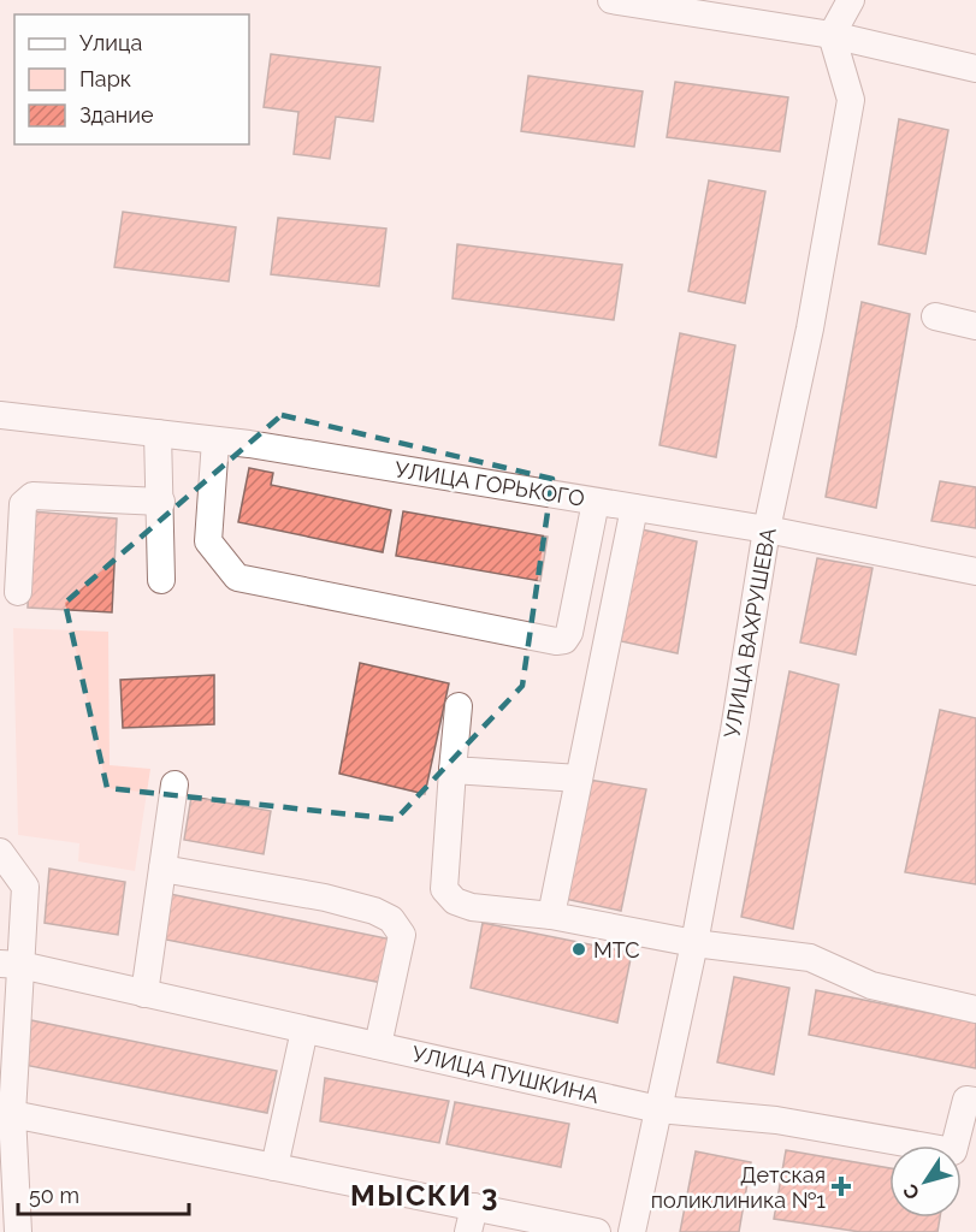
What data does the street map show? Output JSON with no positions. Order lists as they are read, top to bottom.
{
  "streets": {
    "street": ["УЛИЦА ГОРЬКОГО", "УЛИЦА ВАХРУШЕВА", "УЛИЦА ПУШКИНА"]
  },
  "crossings": [
    ["УЛИЦА ГОРЬКОГО", "УЛИЦА ВАХРУШЕВА"],
    ["УЛИЦА ВАХРУШЕВА", "УЛИЦА ПУШКИНА"]
  ],
  "districts": ["МЫСКИ 3"],
  "places": {
    "other": ["МТС"],
    "health": ["Детская поликлиника №1"]
  },
  "legend": ["Улица", "Парк", "Здание"],
  "scale_bar": "50 m",
  "north": "bottom left"
}
